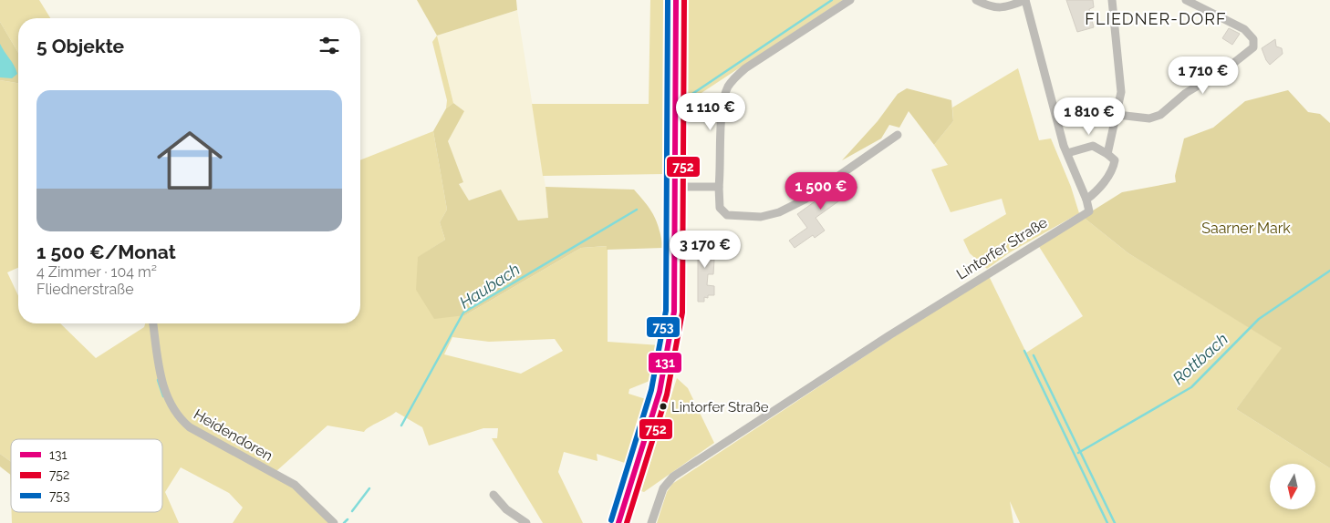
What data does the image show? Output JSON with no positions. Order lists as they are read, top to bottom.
{
  "streets": {
    "street": ["Lintorfer Straße", "Heidendoren"]
  },
  "districts": ["FLIEDNER-DORF"],
  "water": ["Haubach", "Rottbach"],
  "parks": ["Saarner Mark"],
  "places": ["Lintorfer Straße"],
  "lines": ["transit line 131", "transit line 752", "transit line 753"],
  "legend": ["131", "752", "753"],
  "north": "bottom",
  "page": {
    "heading": "5 Objekte",
    "price": [
      "1 710 €",
      "1 110 €",
      "1 810 €",
      "1 500 €",
      "3 170 €"
    ],
    "list": [
      {
        "name": "1 500 €/Monat",
        "note": "4 Zimmer · 104 m² · Fliednerstraße"
      }
    ]
  }
}
